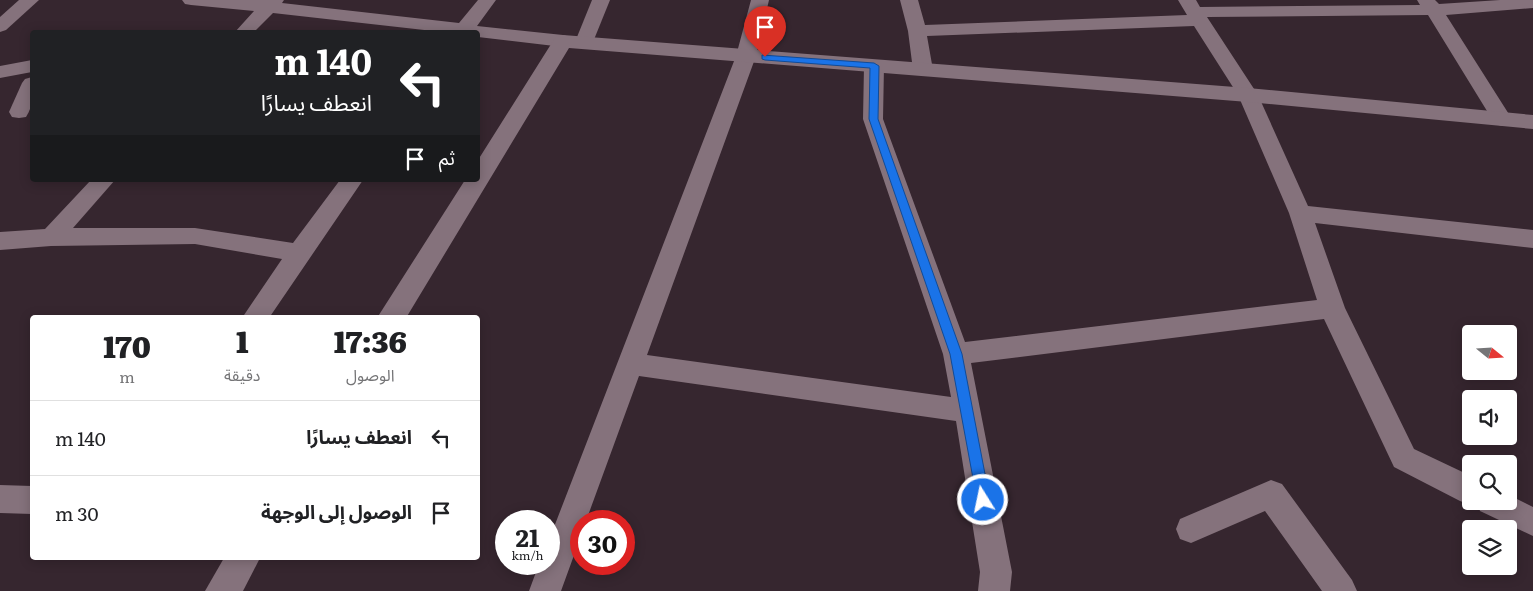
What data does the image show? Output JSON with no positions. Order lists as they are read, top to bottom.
{
  "north": "right",
  "page": {
    "turn": ["140 m", "انعطف يسارًا"],
    "then": "ثم",
    "eta": [
      "17:36",
      "الوصول",
      "1",
      "دقيقة",
      "170",
      "m"
    ],
    "list": [
      {
        "name": "انعطف يسارًا",
        "value": "140 m"
      },
      {
        "name": "الوصول إلى الوجهة",
        "value": "30 m"
      }
    ],
    "speed": "21 km/h",
    "limit": "30"
  }
}
